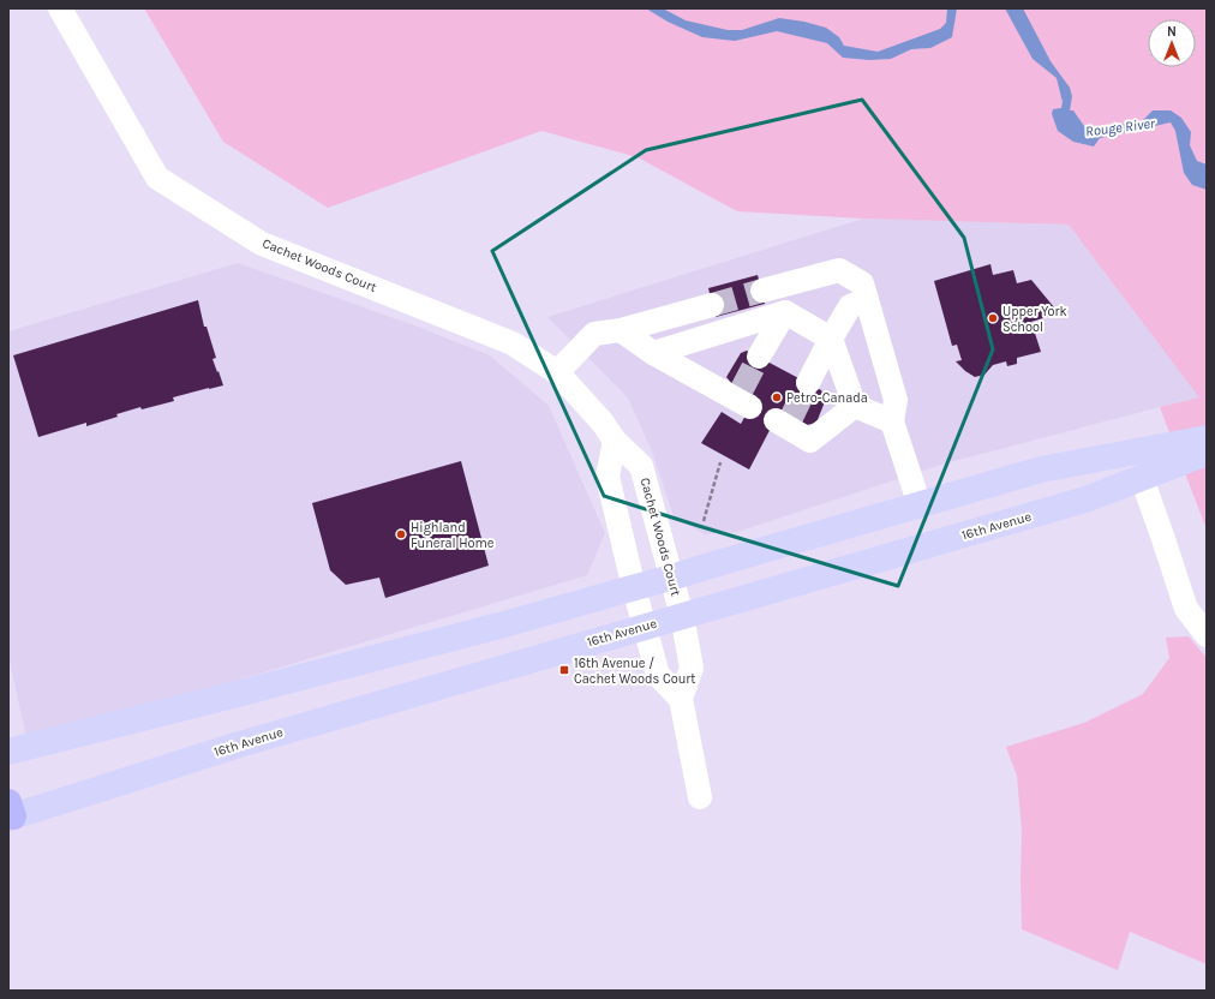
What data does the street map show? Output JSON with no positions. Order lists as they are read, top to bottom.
{
  "streets": {
    "main road": ["16th Avenue"],
    "street": ["Cachet Woods Court"]
  },
  "crossings": [
    ["Cachet Woods Court", "16th Avenue"]
  ],
  "water": ["Rouge River"],
  "places": {
    "other": ["Upper York School", "Petro-Canada", "Highland Funeral Home"],
    "transit": ["16th Avenue / Cachet Woods Court"]
  },
  "north": "top"
}
